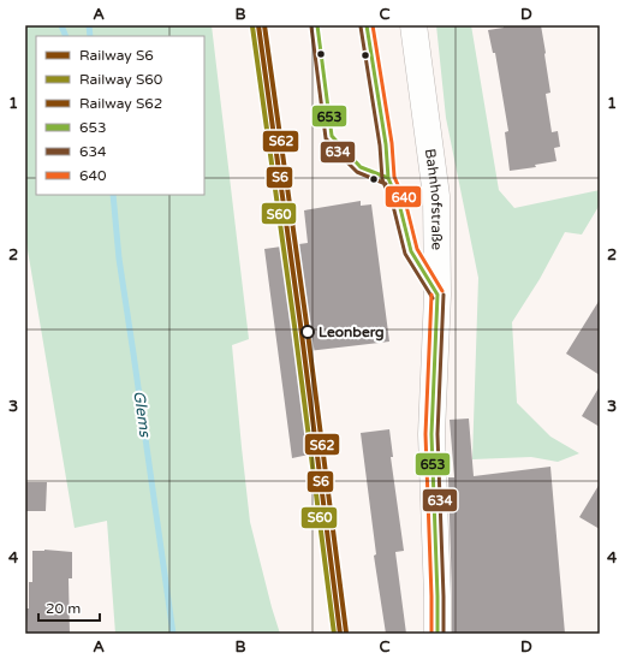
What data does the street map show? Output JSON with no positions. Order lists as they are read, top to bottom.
{
  "streets": {
    "street": ["Bahnhofstraße"]
  },
  "water": ["Glems"],
  "places": ["Leonberg"],
  "lines": [
    "rail line S6",
    "rail line S62",
    "transit line 653",
    "transit line 640",
    "rail line S60",
    "transit line 634"
  ],
  "legend": [
    "Railway S6",
    "Railway S60",
    "Railway S62",
    "653",
    "634",
    "640"
  ],
  "scale_bar": "20 m",
  "grid": {
    "columns": [
      "A",
      "B",
      "C",
      "D"
    ],
    "rows": [
      "1",
      "2",
      "3",
      "4"
    ]
  }
}
